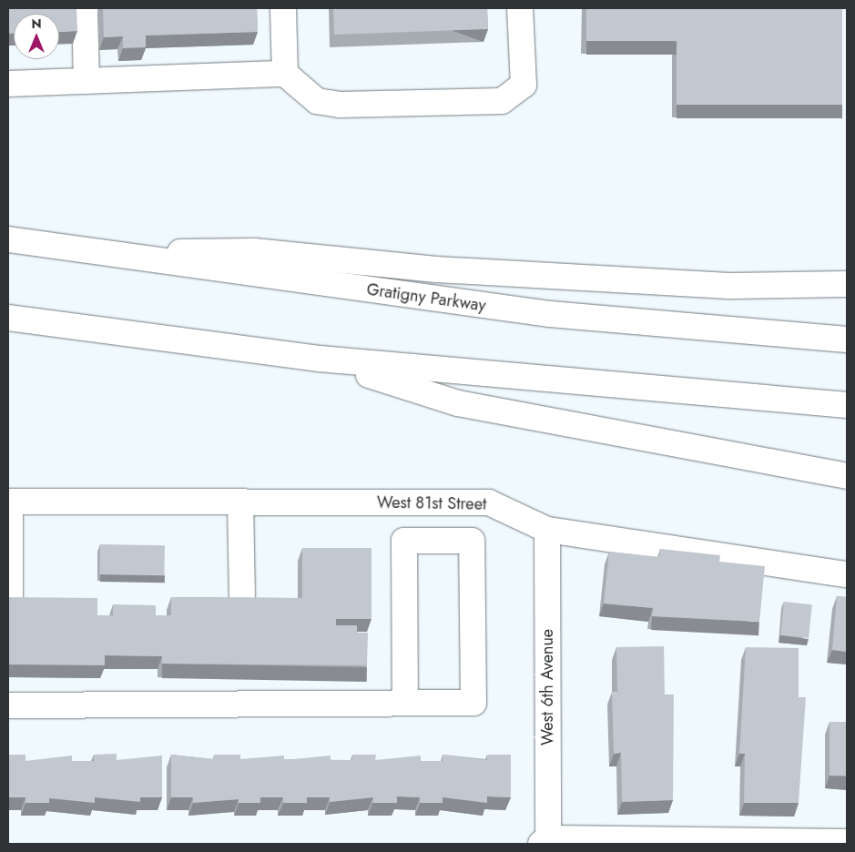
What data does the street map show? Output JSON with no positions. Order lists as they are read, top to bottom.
{
  "streets": {
    "main road": ["Gratigny Parkway", "West 81st Street", "West 6th Avenue"]
  },
  "crossings": [
    ["West 81st Street", "West 6th Avenue"]
  ],
  "north": "top"
}
